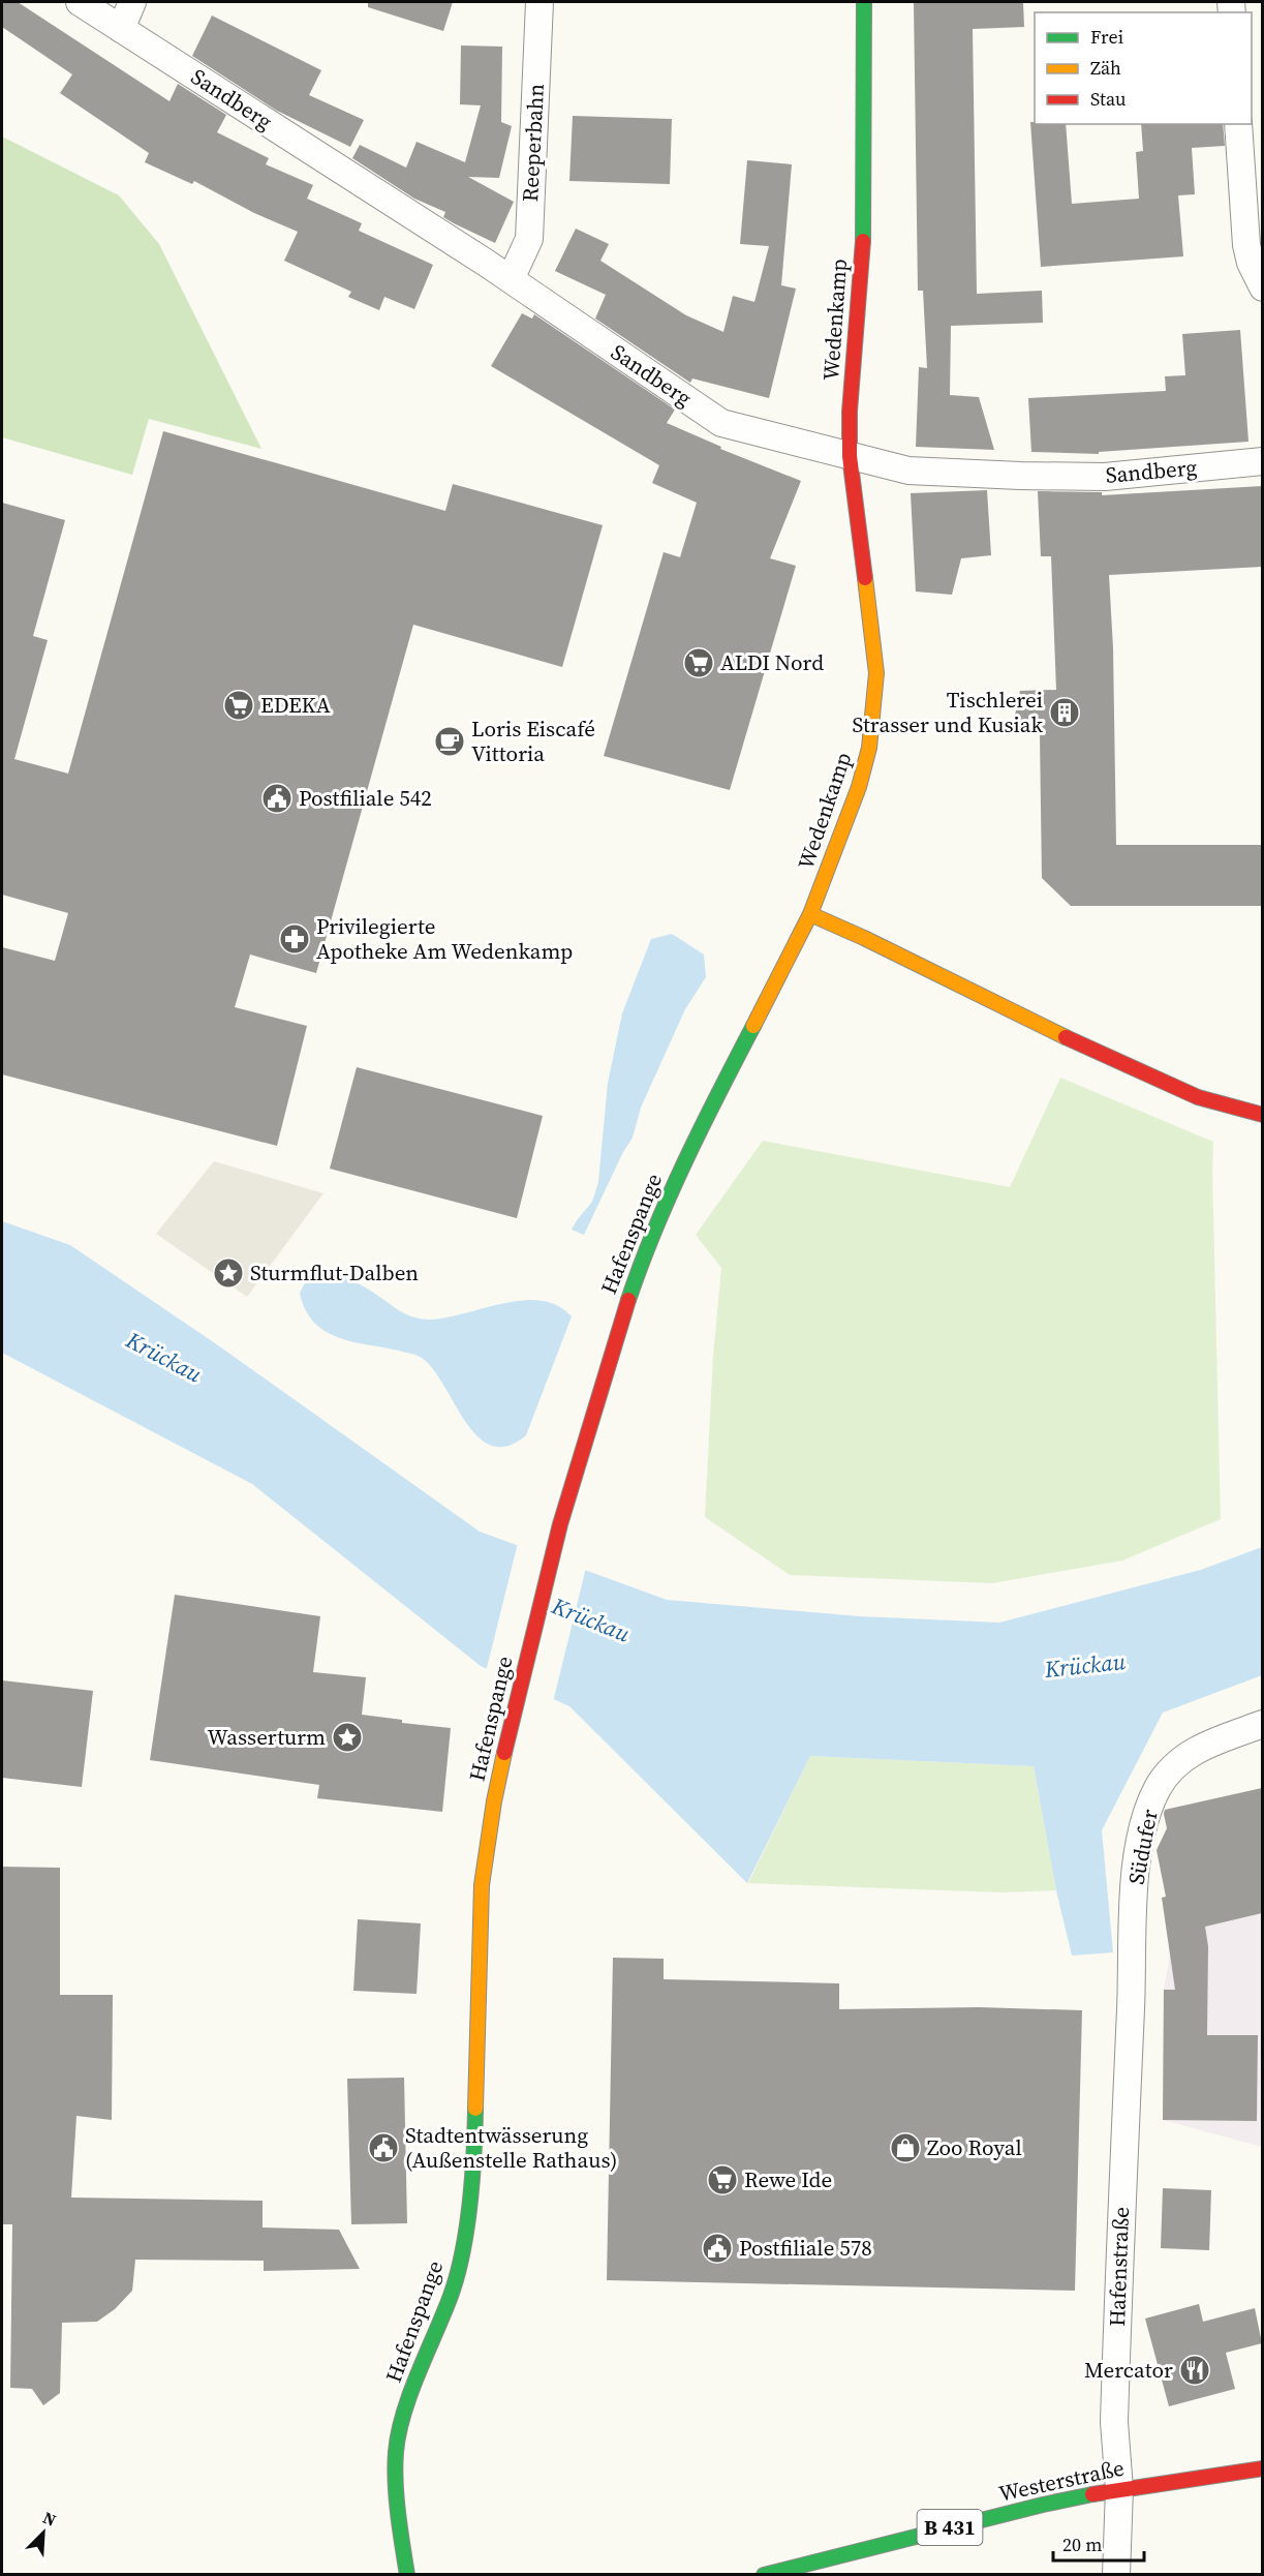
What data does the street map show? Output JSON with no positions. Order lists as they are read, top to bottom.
{
  "streets": {
    "main road": [
      "Wedenkamp",
      "Hafenspange",
      "Westerstraße",
      "B 431"
    ],
    "street": [
      "Sandberg",
      "Reeperbahn",
      "Südufer",
      "Hafenstraße"
    ]
  },
  "crossings": [
    ["Sandberg", "Reeperbahn"],
    ["Sandberg", "Wedenkamp"],
    ["Wedenkamp", "Hafenspange"],
    ["Südufer", "Hafenstraße"],
    ["Hafenstraße", "Westerstraße"]
  ],
  "water": ["Krückau"],
  "places": {
    "supermarket": ["ALDI Nord", "EDEKA", "Rewe Ide"],
    "building": ["Tischlerei Strasser und Kusiak"],
    "cafe": ["Loris Eiscafé Vittoria"],
    "public building": ["Postfiliale 542", "Stadtentwässerung (Außenstelle Rathaus)", "Postfiliale 578"],
    "pharmacy": ["Privilegierte Apotheke Am Wedenkamp"],
    "place": ["Sturmflut-Dalben", "Wasserturm"],
    "shop": ["Zoo Royal"],
    "restaurant": ["Mercator"]
  },
  "legend": ["Frei", "Zäh", "Stau"],
  "scale_bar": "20 m",
  "north": "top right"
}
